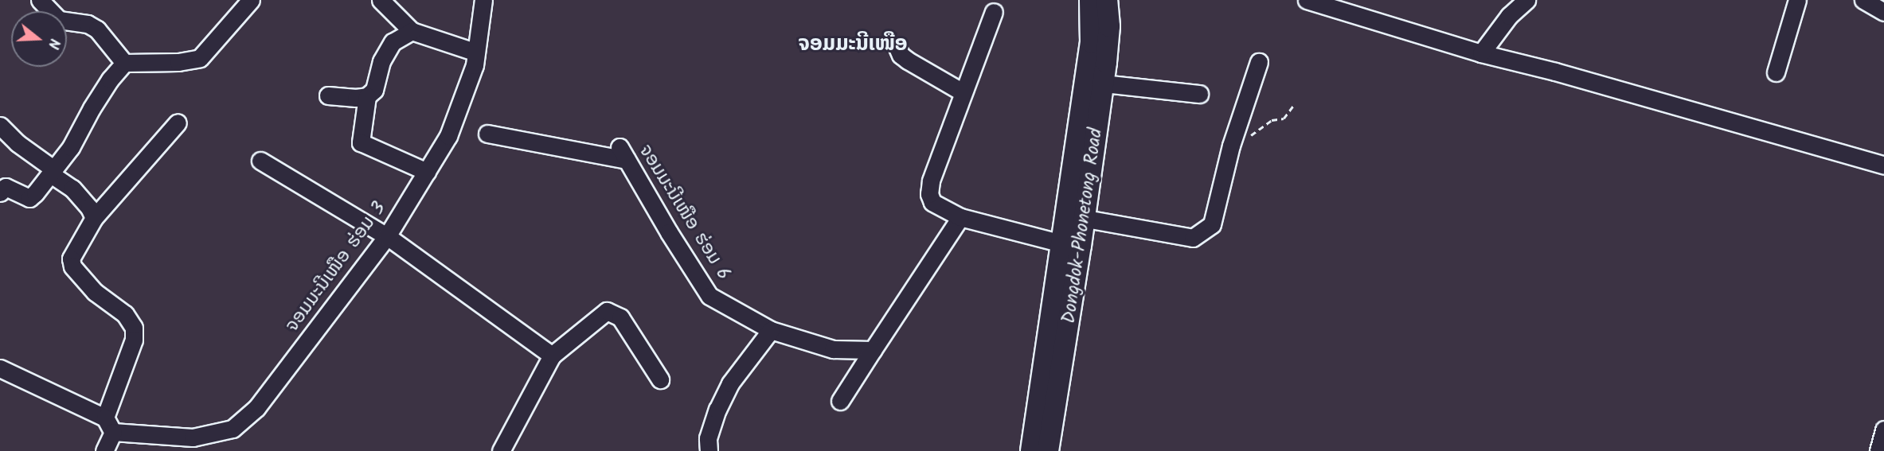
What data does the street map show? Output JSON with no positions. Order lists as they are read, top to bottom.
{
  "streets": {
    "main road": ["Dongdok-Phonetong Road"],
    "street": ["ຈອມມະນີເໜືອ ຮ່ອມ 6", "ຈອມມະນີເໜືອ ຮ່ອມ 3"]
  },
  "districts": ["ຈອມມະນີເໜືອ"],
  "north": "right"
}
